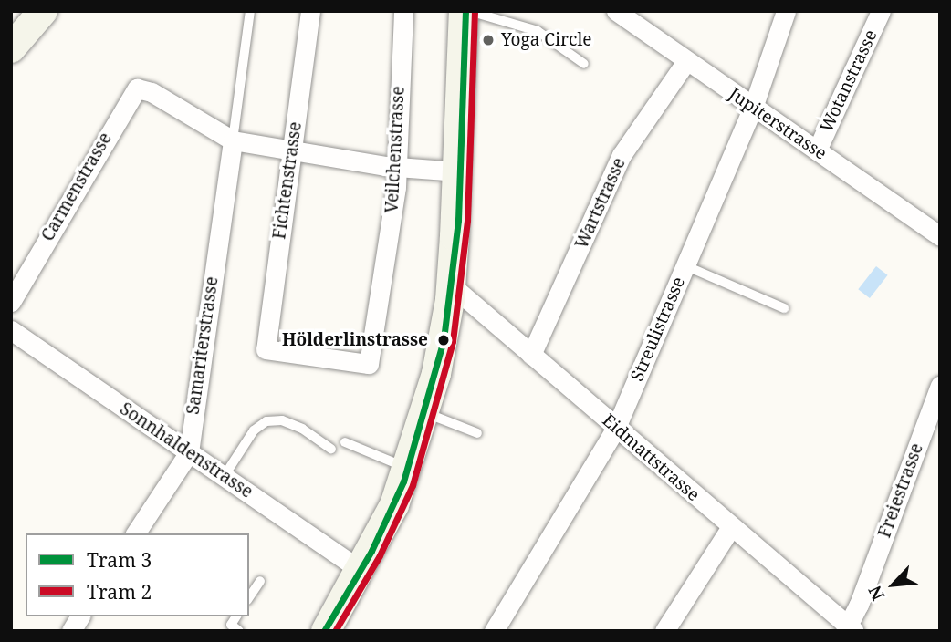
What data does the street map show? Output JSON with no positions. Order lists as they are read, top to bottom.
{
  "streets": {
    "street": [
      "Wotanstrasse",
      "Jupiterstrasse",
      "Veilchenstrasse",
      "Fichtenstrasse",
      "Carmenstrasse",
      "Wartstrasse",
      "Streulistrasse",
      "Samariterstrasse",
      "Sonnhaldenstrasse",
      "Eidmattstrasse",
      "Freiestrasse"
    ]
  },
  "crossings": [
    ["Wotanstrasse", "Jupiterstrasse"],
    ["Jupiterstrasse", "Wartstrasse"],
    ["Jupiterstrasse", "Streulistrasse"],
    ["Veilchenstrasse", "Fichtenstrasse"],
    ["Carmenstrasse", "Samariterstrasse"],
    ["Wartstrasse", "Eidmattstrasse"],
    ["Streulistrasse", "Eidmattstrasse"],
    ["Samariterstrasse", "Sonnhaldenstrasse"],
    ["Eidmattstrasse", "Freiestrasse"]
  ],
  "places": ["Yoga Circle", "Hölderlinstrasse"],
  "lines": ["tram line 3", "tram line 2"],
  "legend": ["Tram 3", "Tram 2"],
  "north": "bottom left"
}
